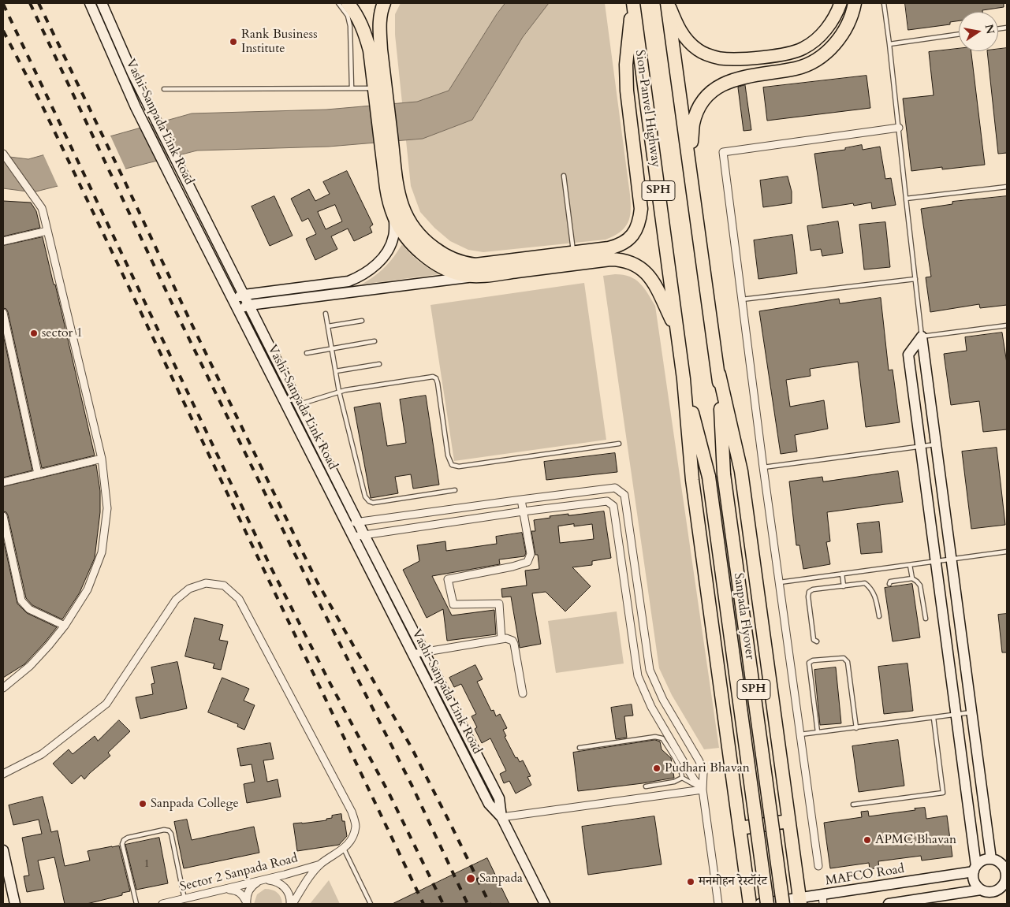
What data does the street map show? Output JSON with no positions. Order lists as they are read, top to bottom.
{
  "streets": {
    "highway": ["Sion-Panvel Highway", "SPH", "Sanpada Flyover"],
    "main road": ["Vashi-Sanpada Link Road", "MAFCO Road"],
    "street": ["Sector 2 Sanpada Road"]
  },
  "crossings": [
    ["Sion-Panvel Highway", "Sanpada Flyover"],
    ["SPH", "Sanpada Flyover"]
  ],
  "places": [
    "Rank Business Institute",
    "sector 1",
    "Pudhari Bhavan",
    "Sanpada College",
    "APMC Bhavan",
    "Sanpada",
    "मनमोहन रेस्टॉरंट"
  ],
  "house_numbers": ["1"],
  "north": "right"
}
